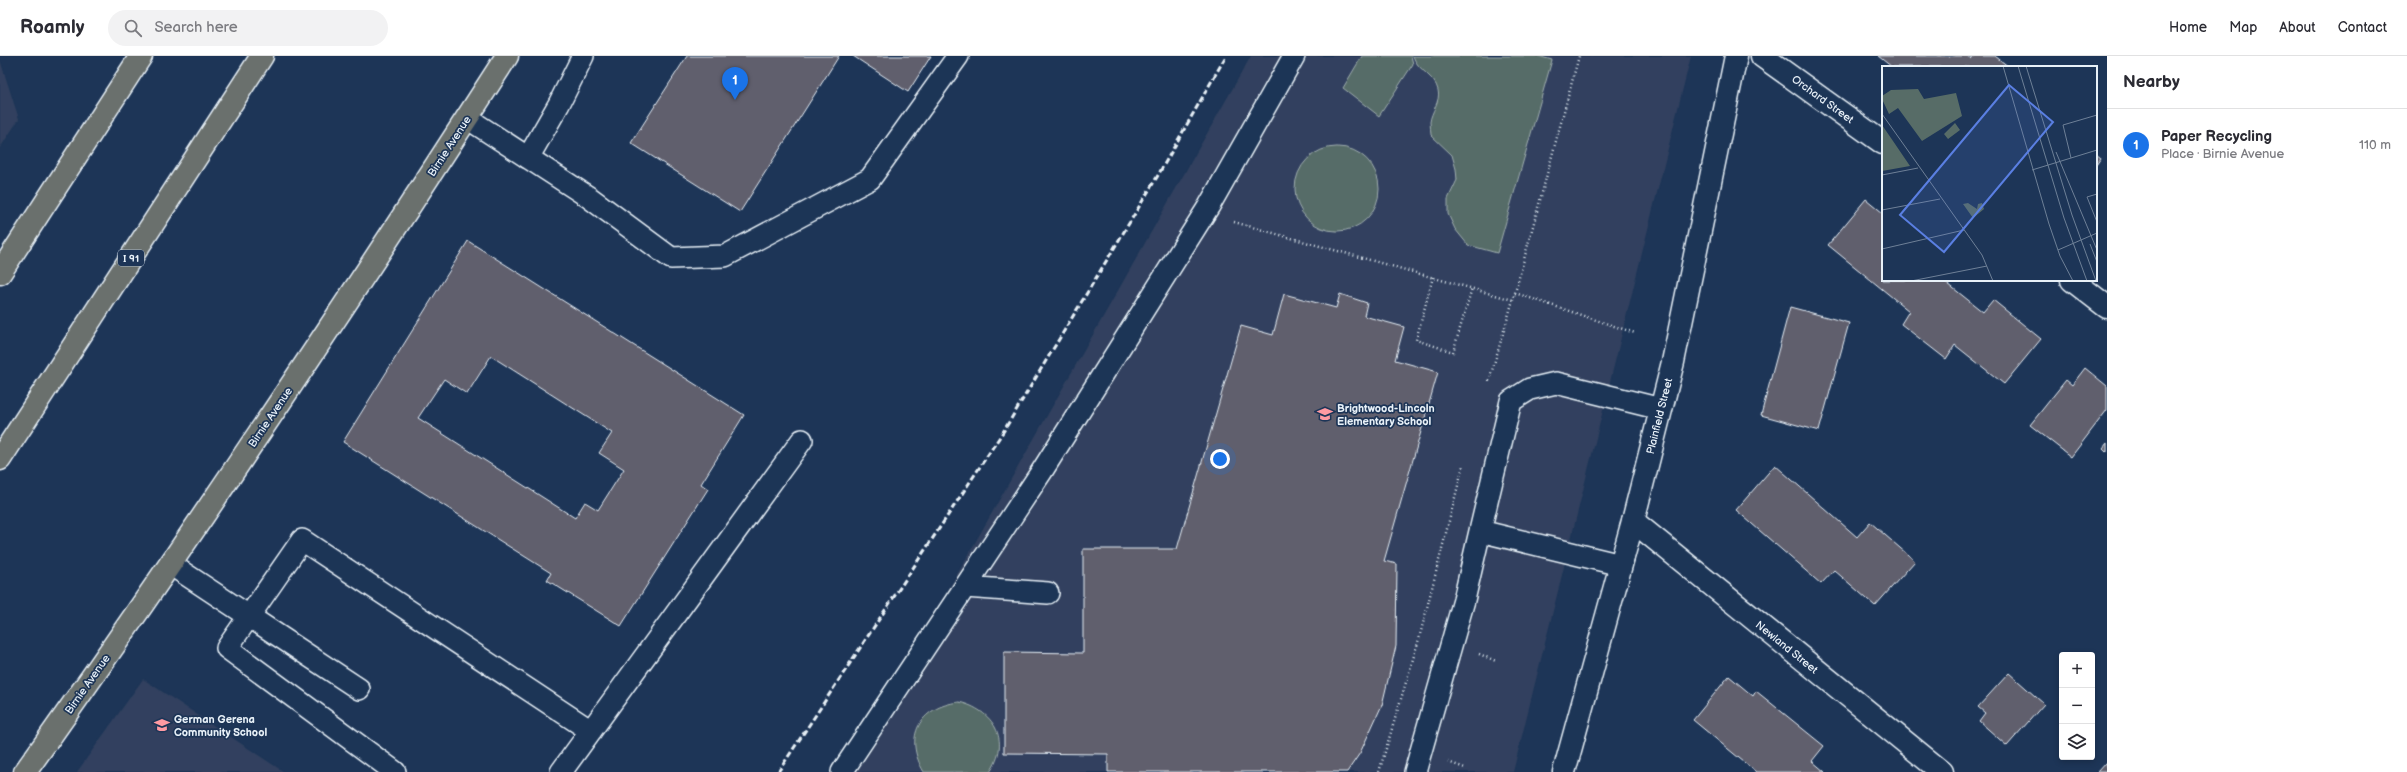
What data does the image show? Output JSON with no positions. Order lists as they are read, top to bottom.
{
  "streets": {
    "main road": ["Birnie Avenue", "I 91"],
    "street": ["Orchard Street", "Plainfield Street", "Newland Street"]
  },
  "crossings": [
    ["Plainfield Street", "Newland Street"]
  ],
  "places": {
    "school or university": ["Brightwood-Lincoln Elementary School", "German Gerena Community School"]
  },
  "page": {
    "header": "Roamly",
    "search": "Search here",
    "nav": [
      "Home",
      "Map",
      "About",
      "Contact"
    ],
    "heading": "Nearby",
    "pins": "1",
    "list": [
      {
        "mark": "1",
        "name": "Paper Recycling",
        "note": "Place · Birnie Avenue",
        "value": "110 m"
      }
    ],
    "map_buttons": ["+", "−"]
  }
}
